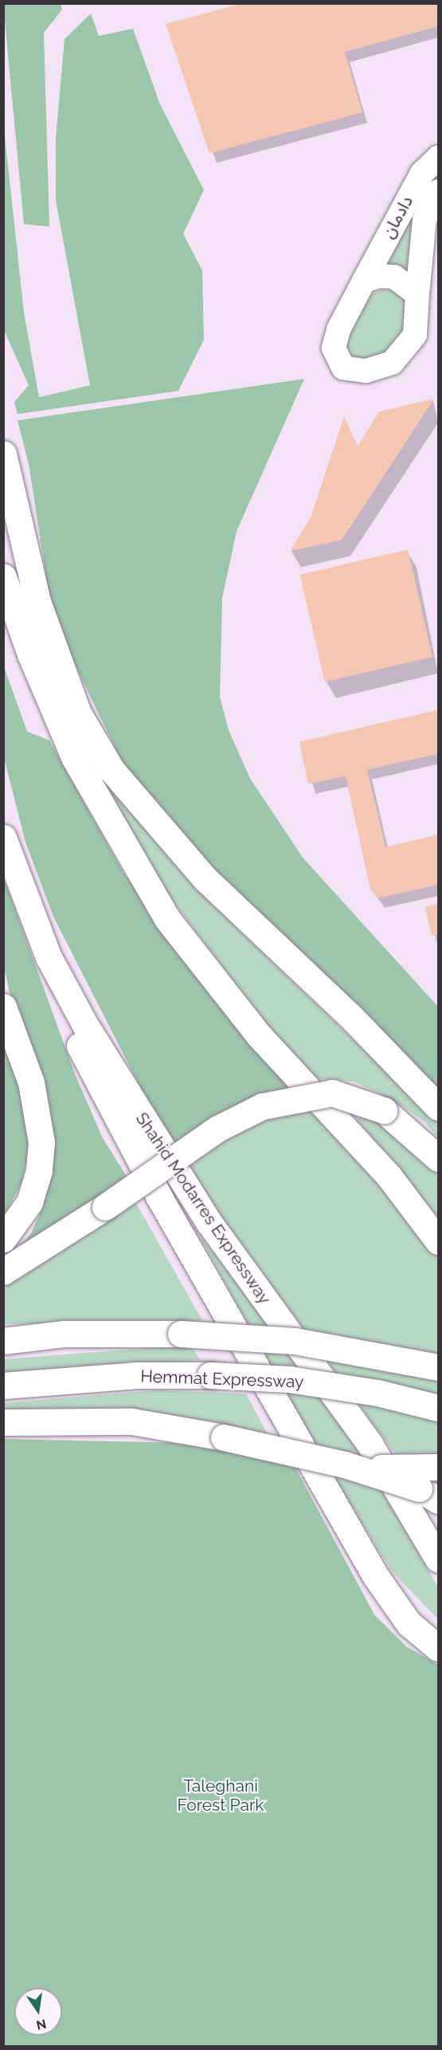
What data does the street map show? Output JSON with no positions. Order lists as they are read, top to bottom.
{
  "streets": {
    "highway": ["Shahid Modarres Expressway", "Hemmat Expressway"],
    "street": ["دادمان"]
  },
  "parks": ["Taleghani Forest Park"],
  "north": "bottom"
}
